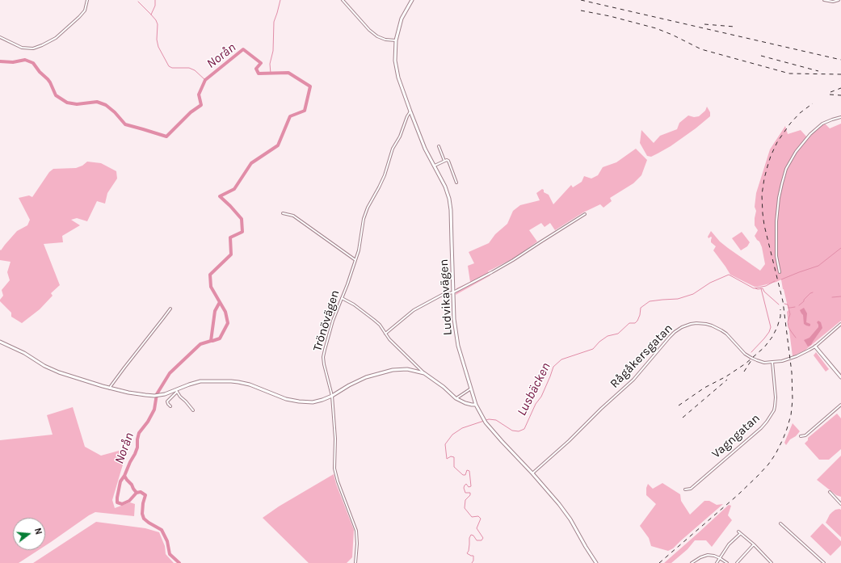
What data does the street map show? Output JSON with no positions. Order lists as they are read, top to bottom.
{
  "streets": {
    "street": [
      "Ludvikavägen",
      "Trönövägen",
      "Rågåkersgatan",
      "Vagngatan"
    ]
  },
  "crossings": [
    ["Ludvikavägen", "Trönövägen"],
    ["Ludvikavägen", "Rågåkersgatan"],
    ["Rågåkersgatan", "Vagngatan"]
  ],
  "water": ["Norån", "Lusbäcken"],
  "north": "right"
}
